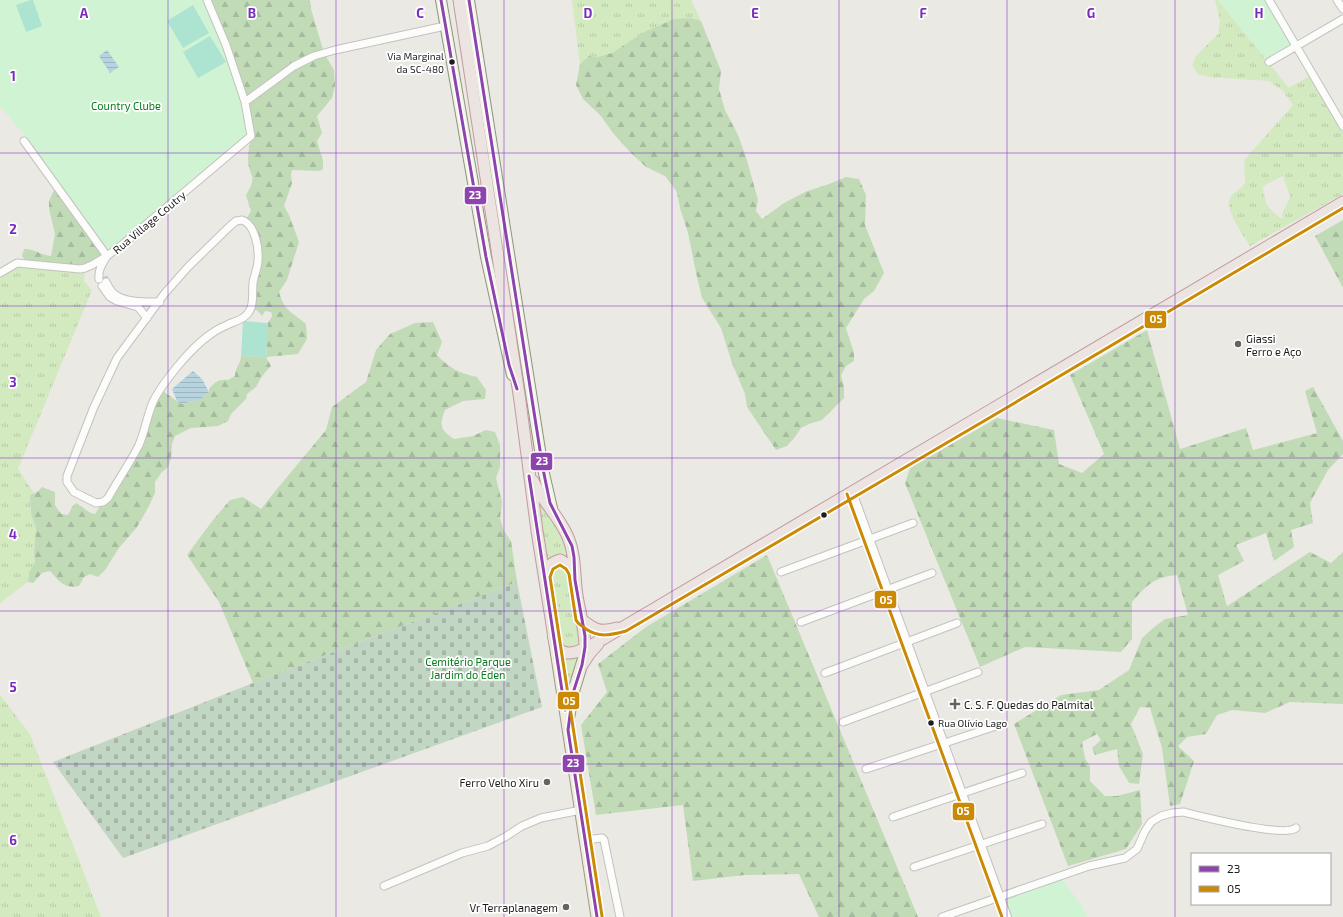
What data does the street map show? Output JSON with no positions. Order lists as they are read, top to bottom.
{
  "streets": {
    "street": ["Rua Village Coutry"]
  },
  "parks": ["Country Clube", "Cemitério Parque Jardim do Éden"],
  "places": {
    "other": [
      "Via Marginal da SC-480",
      "Giassi Ferro e Aço",
      "Rua Olívio Lago",
      "Ferro Velho Xiru",
      "Vr Terraplanagem"
    ],
    "health": ["C. S. F. Quedas do Palmital"]
  },
  "lines": ["transit line 23", "transit line 05"],
  "legend": ["23", "05"],
  "grid": {
    "columns": [
      "A",
      "B",
      "C",
      "D",
      "E",
      "F",
      "G",
      "H"
    ],
    "rows": [
      "1",
      "2",
      "3",
      "4",
      "5",
      "6"
    ]
  }
}
